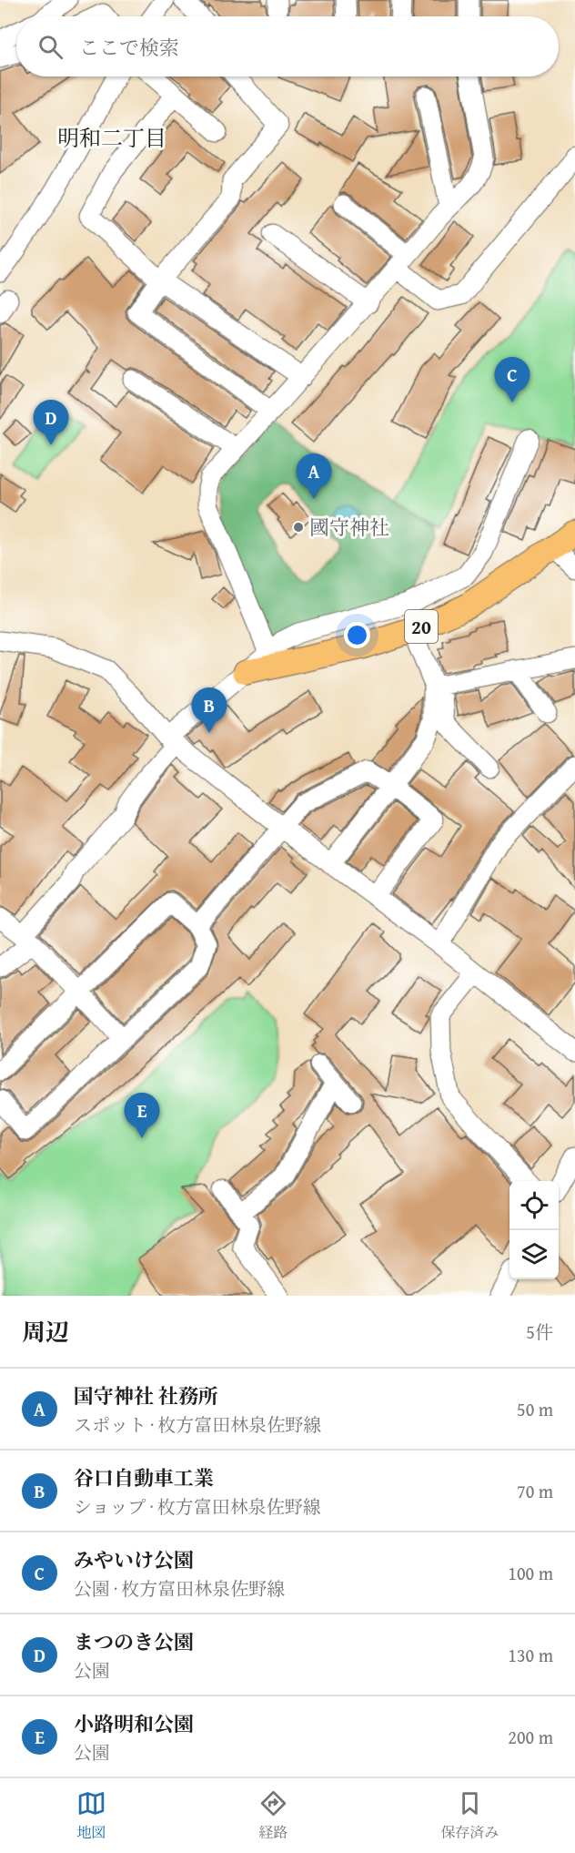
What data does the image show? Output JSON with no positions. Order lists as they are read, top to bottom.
{
  "streets": {
    "main road": ["20"]
  },
  "districts": ["明和二丁目"],
  "places": ["國守神社"],
  "page": {
    "search": "ここで検索",
    "pins": [
      "C",
      "D",
      "A",
      "B",
      "E"
    ],
    "heading": ["周辺", "5件"],
    "list": [
      {
        "mark": "A",
        "name": "国守神社 社務所",
        "note": "スポット · 枚方富田林泉佐野線",
        "value": "50 m"
      },
      {
        "mark": "B",
        "name": "谷口自動車工業",
        "note": "ショップ · 枚方富田林泉佐野線",
        "value": "70 m"
      },
      {
        "mark": "C",
        "name": "みやいけ公園",
        "note": "公園 · 枚方富田林泉佐野線",
        "value": "100 m"
      },
      {
        "mark": "D",
        "name": "まつのき公園",
        "note": "公園",
        "value": "130 m"
      },
      {
        "mark": "E",
        "name": "小路明和公園",
        "note": "公園",
        "value": "200 m"
      }
    ],
    "nav": ["地図", "経路", "保存済み"]
  }
}
